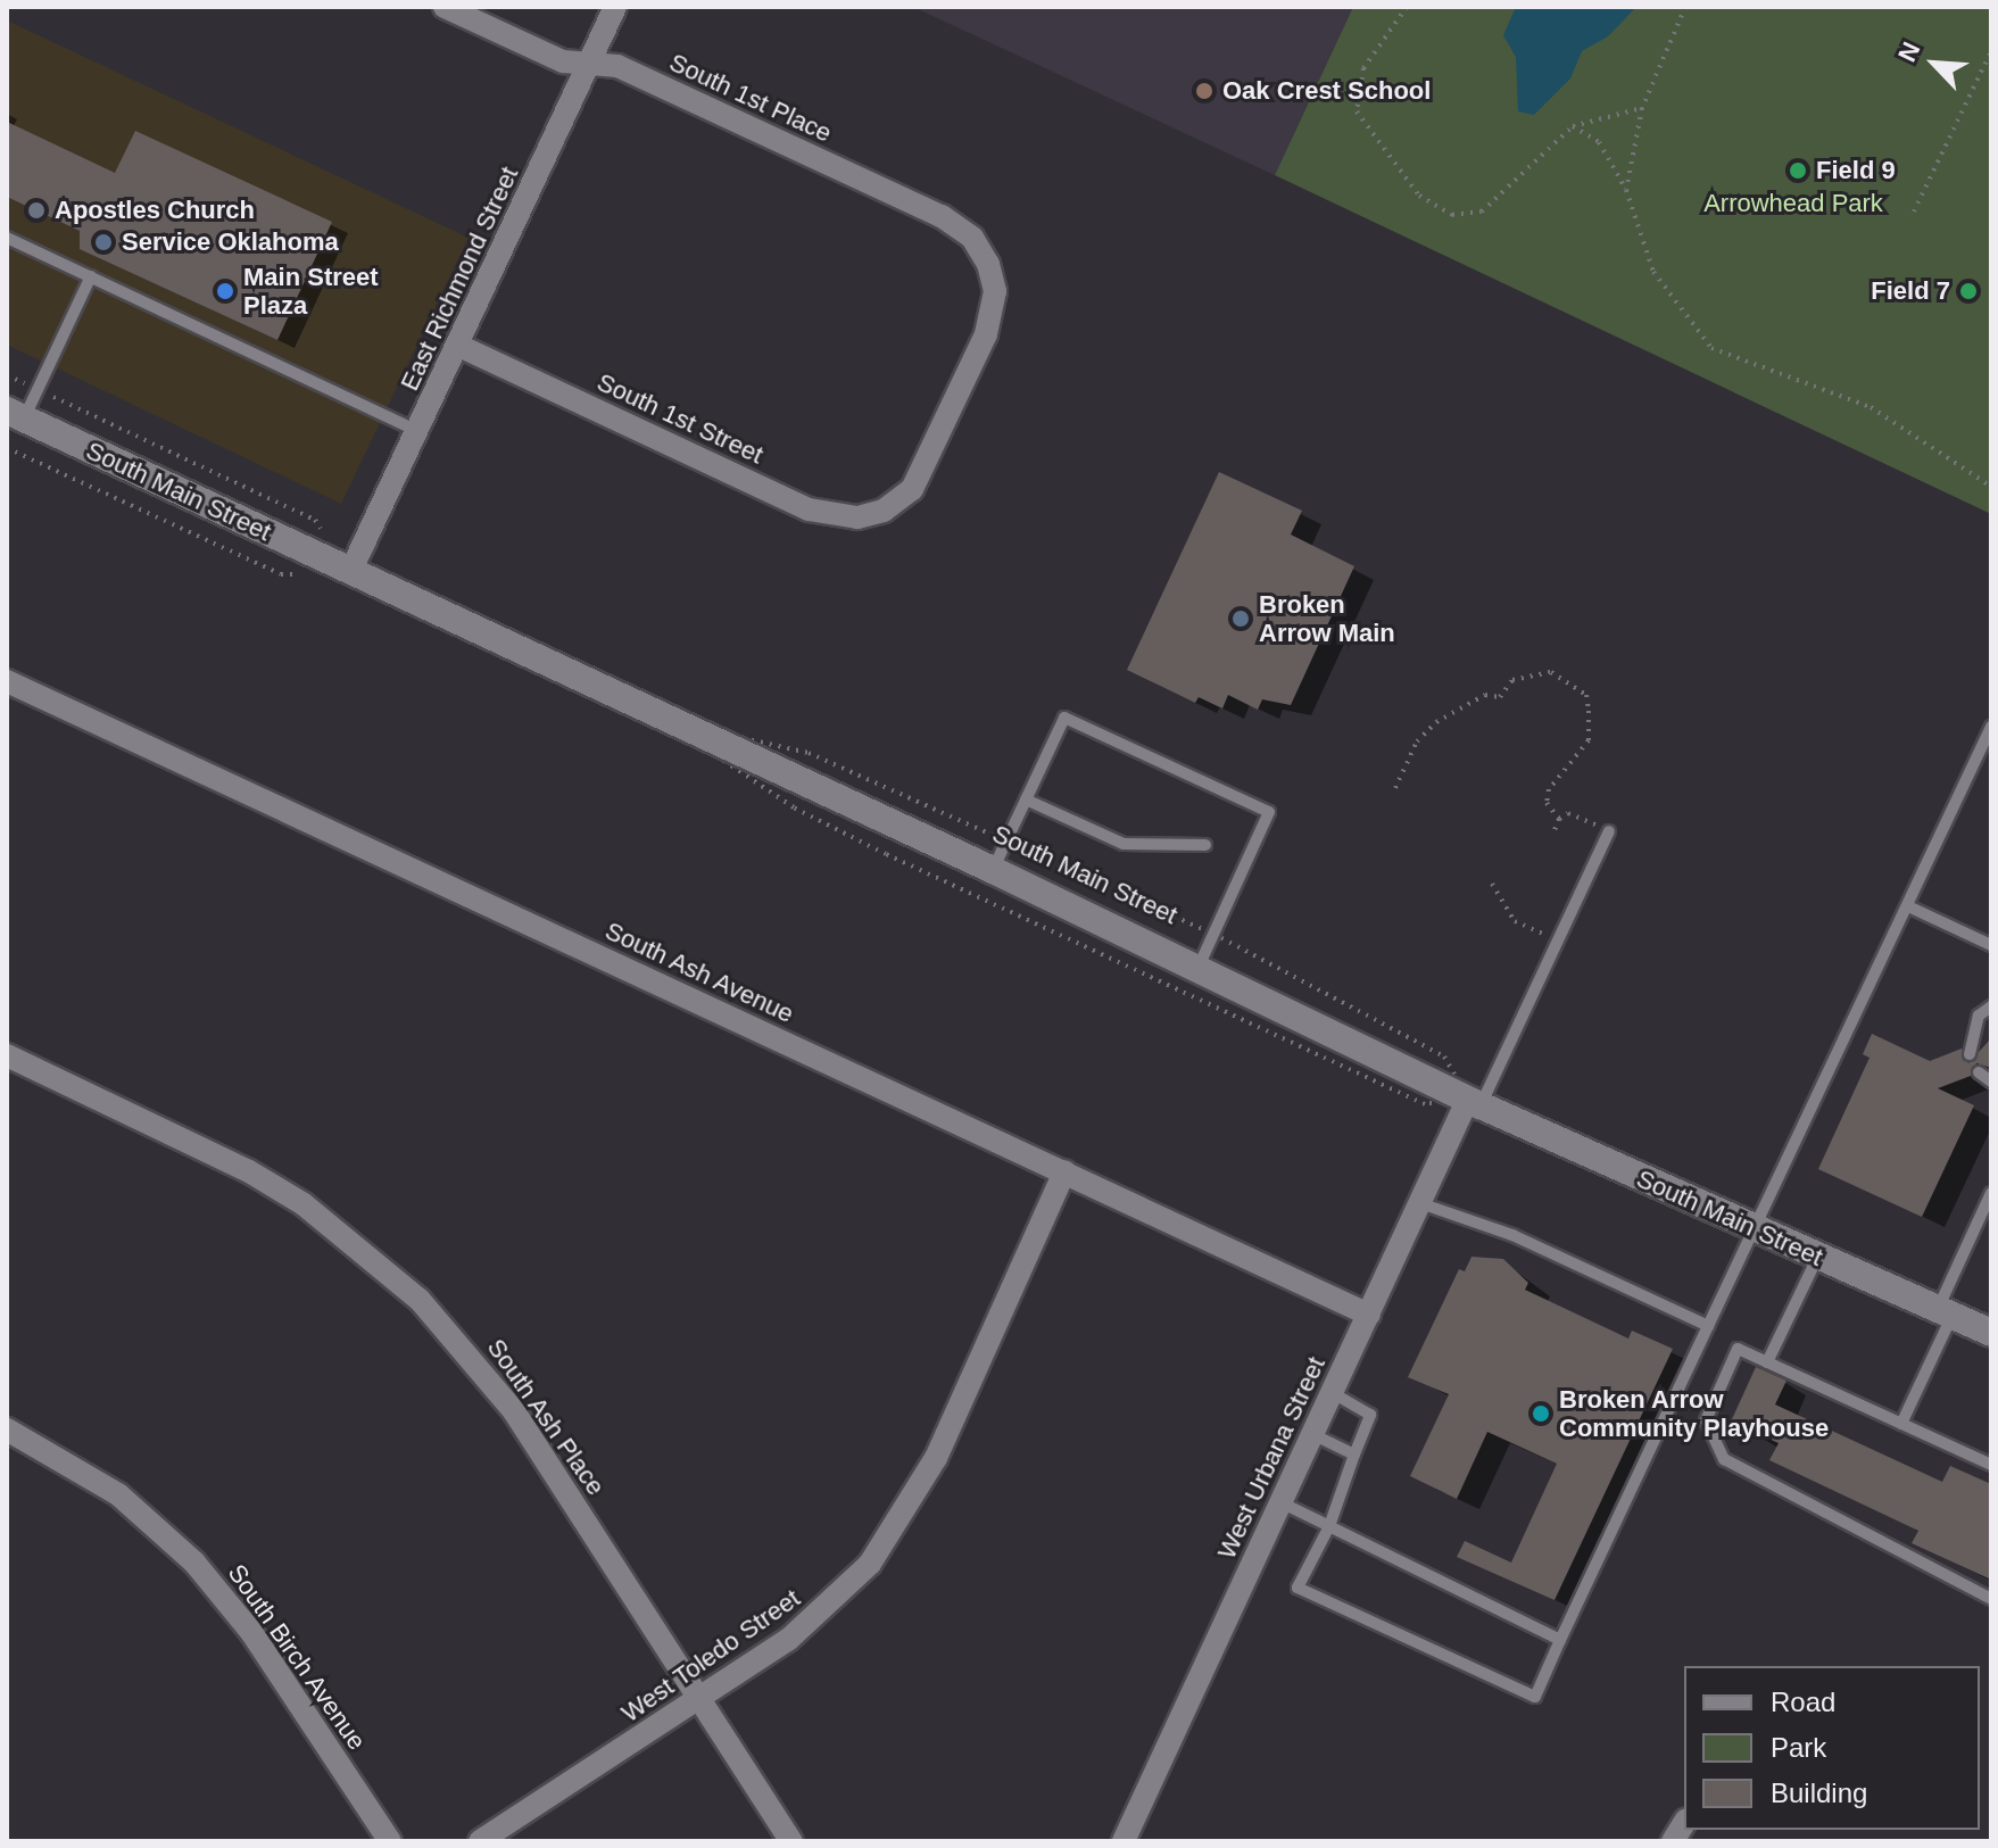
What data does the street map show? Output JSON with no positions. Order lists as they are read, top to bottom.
{
  "streets": {
    "street": [
      "South 1st Place",
      "East Richmond Street",
      "South 1st Street",
      "South Main Street",
      "South Ash Avenue",
      "South Ash Place",
      "West Urbana Street",
      "West Toledo Street",
      "South Birch Avenue"
    ]
  },
  "crossings": [
    ["South 1st Place", "East Richmond Street"],
    ["South 1st Place", "South 1st Street"],
    ["East Richmond Street", "South 1st Street"],
    ["East Richmond Street", "South Main Street"],
    ["South Main Street", "West Urbana Street"],
    ["South Ash Avenue", "West Urbana Street"],
    ["South Ash Avenue", "West Toledo Street"],
    ["South Ash Place", "West Toledo Street"]
  ],
  "parks": ["Arrowhead Park"],
  "places": [
    "Oak Crest School",
    "Field 9",
    "Apostles Church",
    "Service Oklahoma",
    "Main Street Plaza",
    "Field 7",
    "Broken Arrow Main",
    "Broken Arrow Community Playhouse"
  ],
  "legend": ["Road", "Park", "Building"],
  "north": "top left"
}
